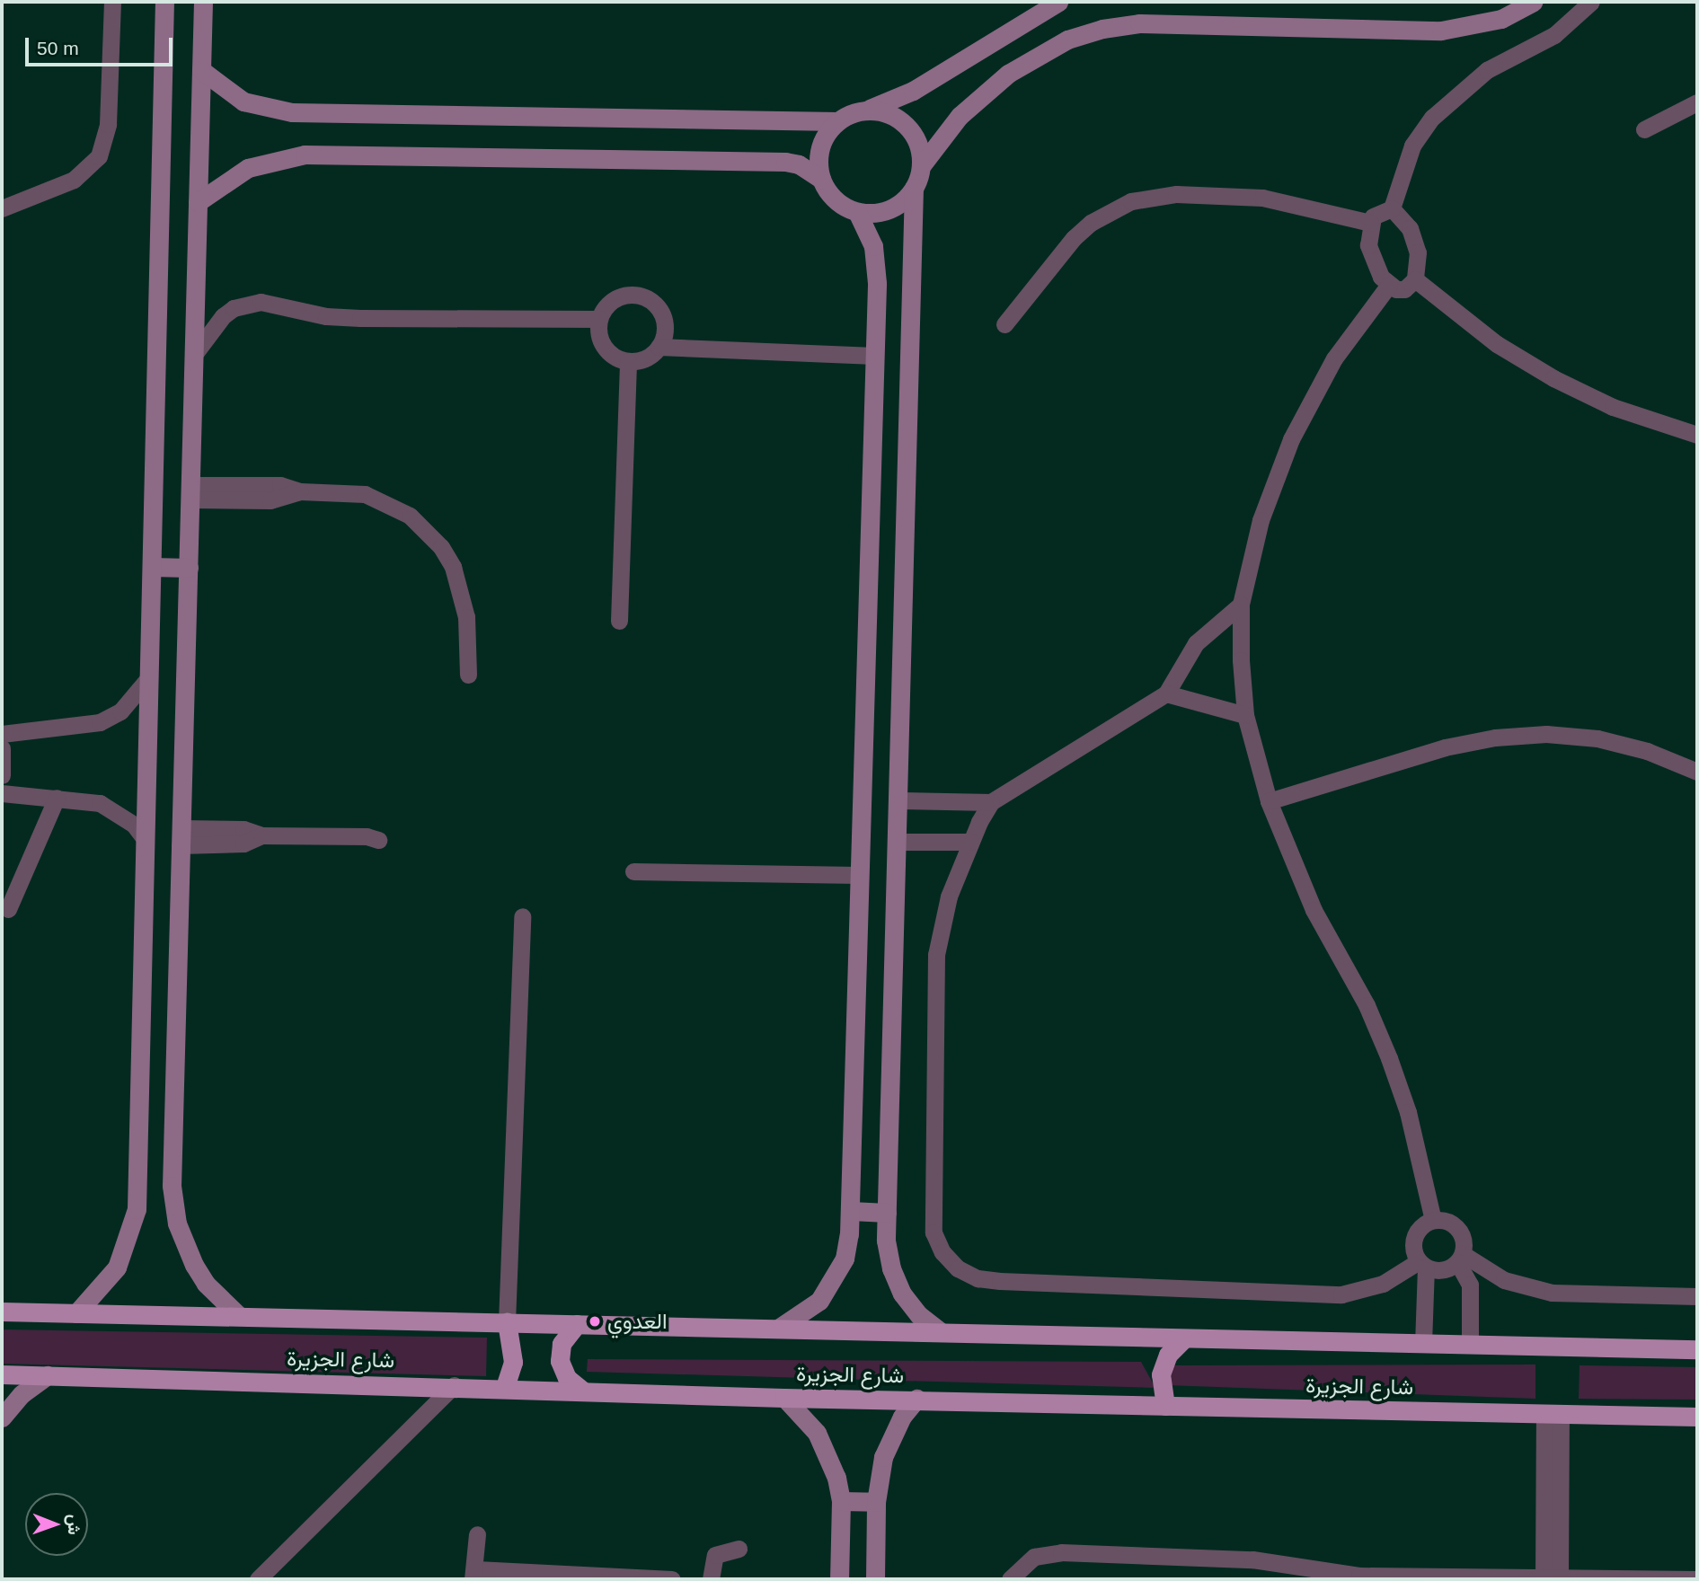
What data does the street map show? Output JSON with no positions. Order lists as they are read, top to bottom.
{
  "streets": {
    "main road": ["شارع الجزيرة"]
  },
  "places": ["العدوي"],
  "scale_bar": "50 m",
  "north": "right"
}
